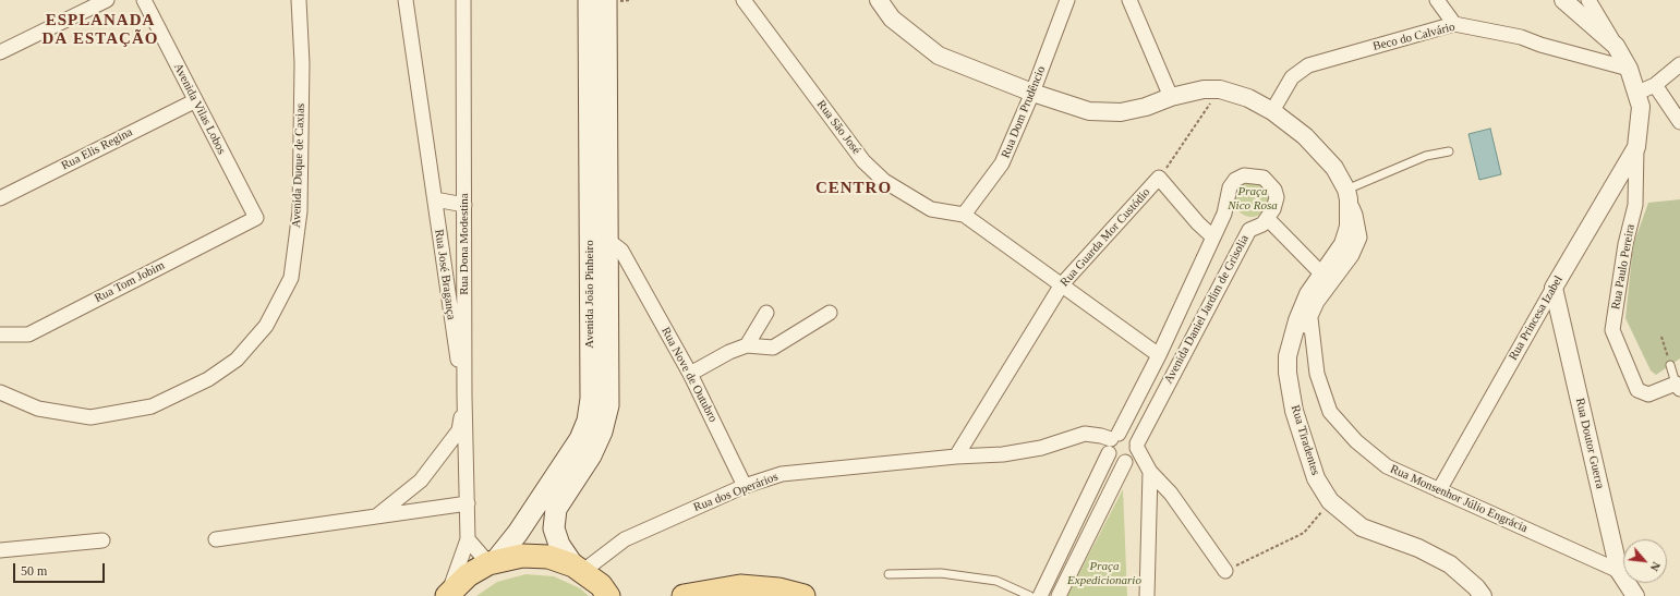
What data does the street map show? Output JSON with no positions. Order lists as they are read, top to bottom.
{
  "streets": {
    "main road": ["Avenida João Pinheiro"],
    "street": [
      "Beco do Calvário",
      "Avenida Vilas Lobos",
      "Rua Dom Prudêncio",
      "Rua São José",
      "Rua Elis Regina",
      "Avenida Duque de Caxias",
      "Rua Guarda Mor Custódio",
      "Rua Dona Modestina",
      "Rua Paulo Pereira",
      "Rua José Bragança",
      "Rua Tom Jobim",
      "Avenida Daniel Jardim de Grisolia",
      "Rua Princesa Izabel",
      "Rua Nove de Outubro",
      "Rua Tiradentes",
      "Rua Doutor Guerra",
      "Rua dos Operários",
      "Rua Monsenhor Júlio Engrácia"
    ]
  },
  "crossings": [
    ["Beco do Calvário", "Rua Paulo Pereira"],
    ["Avenida Vilas Lobos", "Rua Elis Regina"],
    ["Avenida Vilas Lobos", "Rua Tom Jobim"],
    ["Rua Dom Prudêncio", "Rua São José"],
    ["Rua Guarda Mor Custódio", "Rua dos Operários"],
    ["Rua Dona Modestina", "Rua José Bragança"],
    ["Rua Paulo Pereira", "Rua Princesa Izabel"],
    ["Avenida João Pinheiro", "Rua Nove de Outubro"],
    ["Avenida João Pinheiro", "Rua dos Operários"],
    ["Avenida Daniel Jardim de Grisolia", "Rua dos Operários"],
    ["Rua Princesa Izabel", "Rua Doutor Guerra"],
    ["Rua Princesa Izabel", "Rua Monsenhor Júlio Engrácia"],
    ["Rua Nove de Outubro", "Rua dos Operários"],
    ["Rua Doutor Guerra", "Rua Monsenhor Júlio Engrácia"]
  ],
  "districts": ["ESPLANADA DA ESTAÇÃO", "CENTRO"],
  "parks": ["Praça Nico Rosa", "Praça Expedicionario"],
  "scale_bar": "50 m",
  "north": "bottom right"
}
